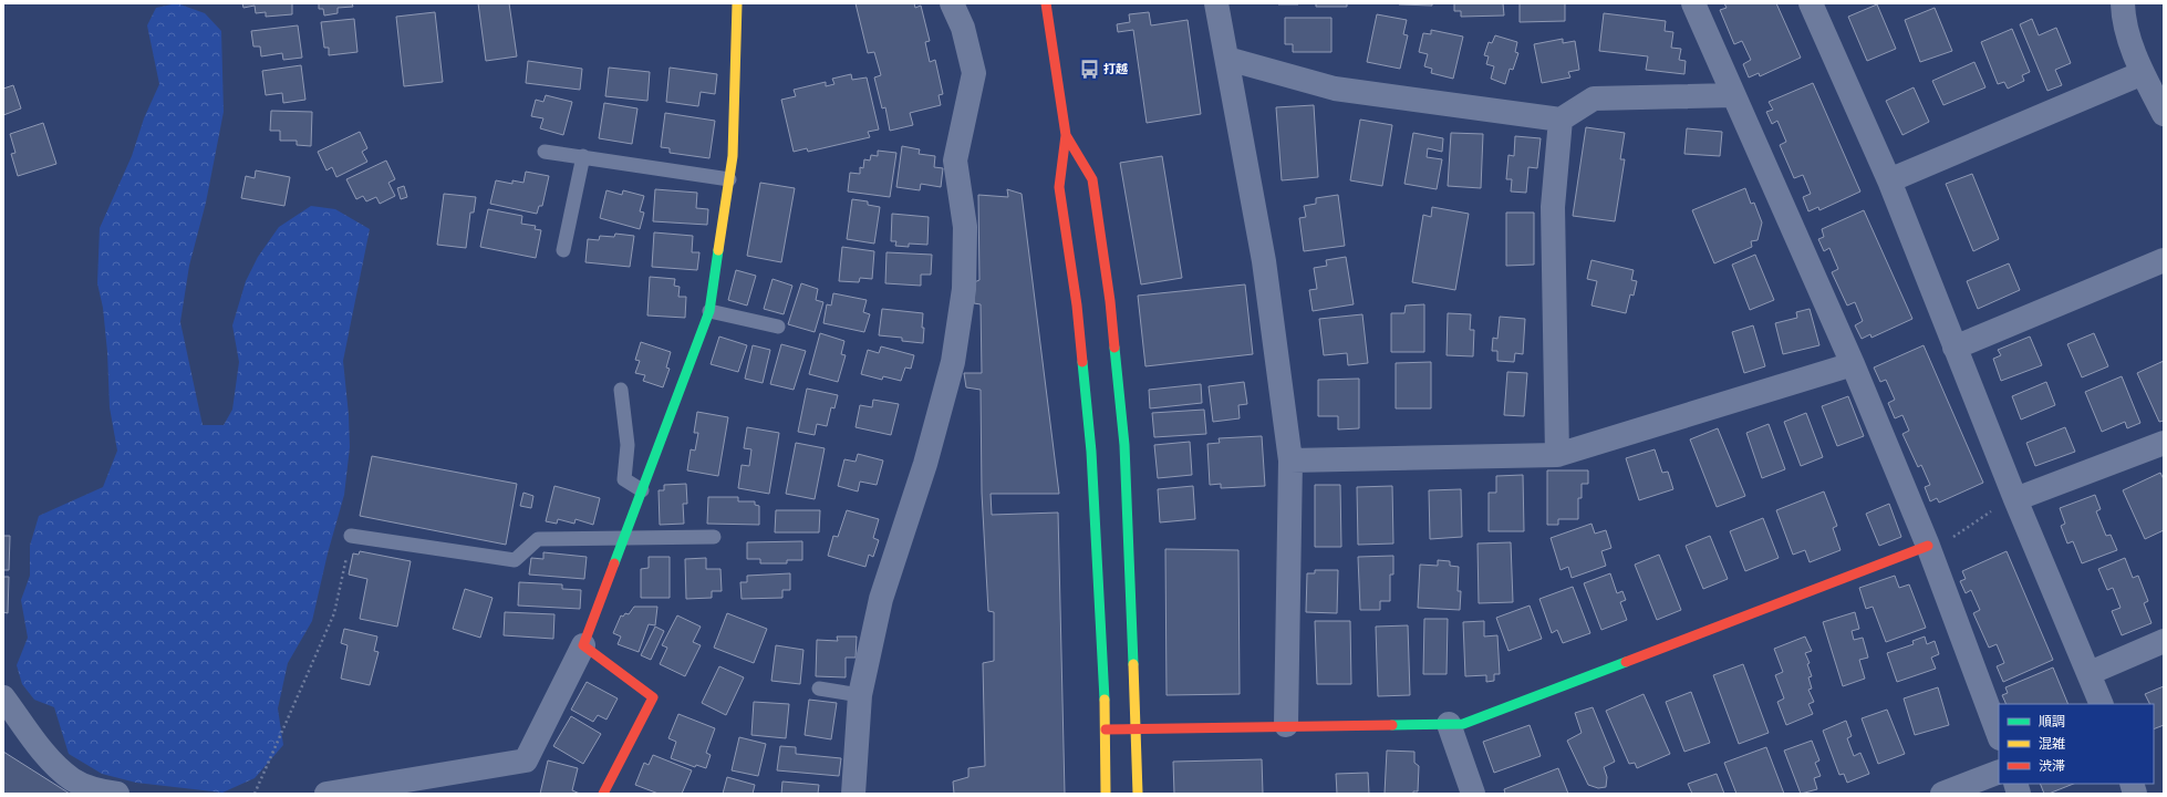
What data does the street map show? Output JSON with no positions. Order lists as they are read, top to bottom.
{
  "places": {
    "bus stop": ["打越"]
  },
  "legend": ["順調", "混雑", "渋滞"]
}
